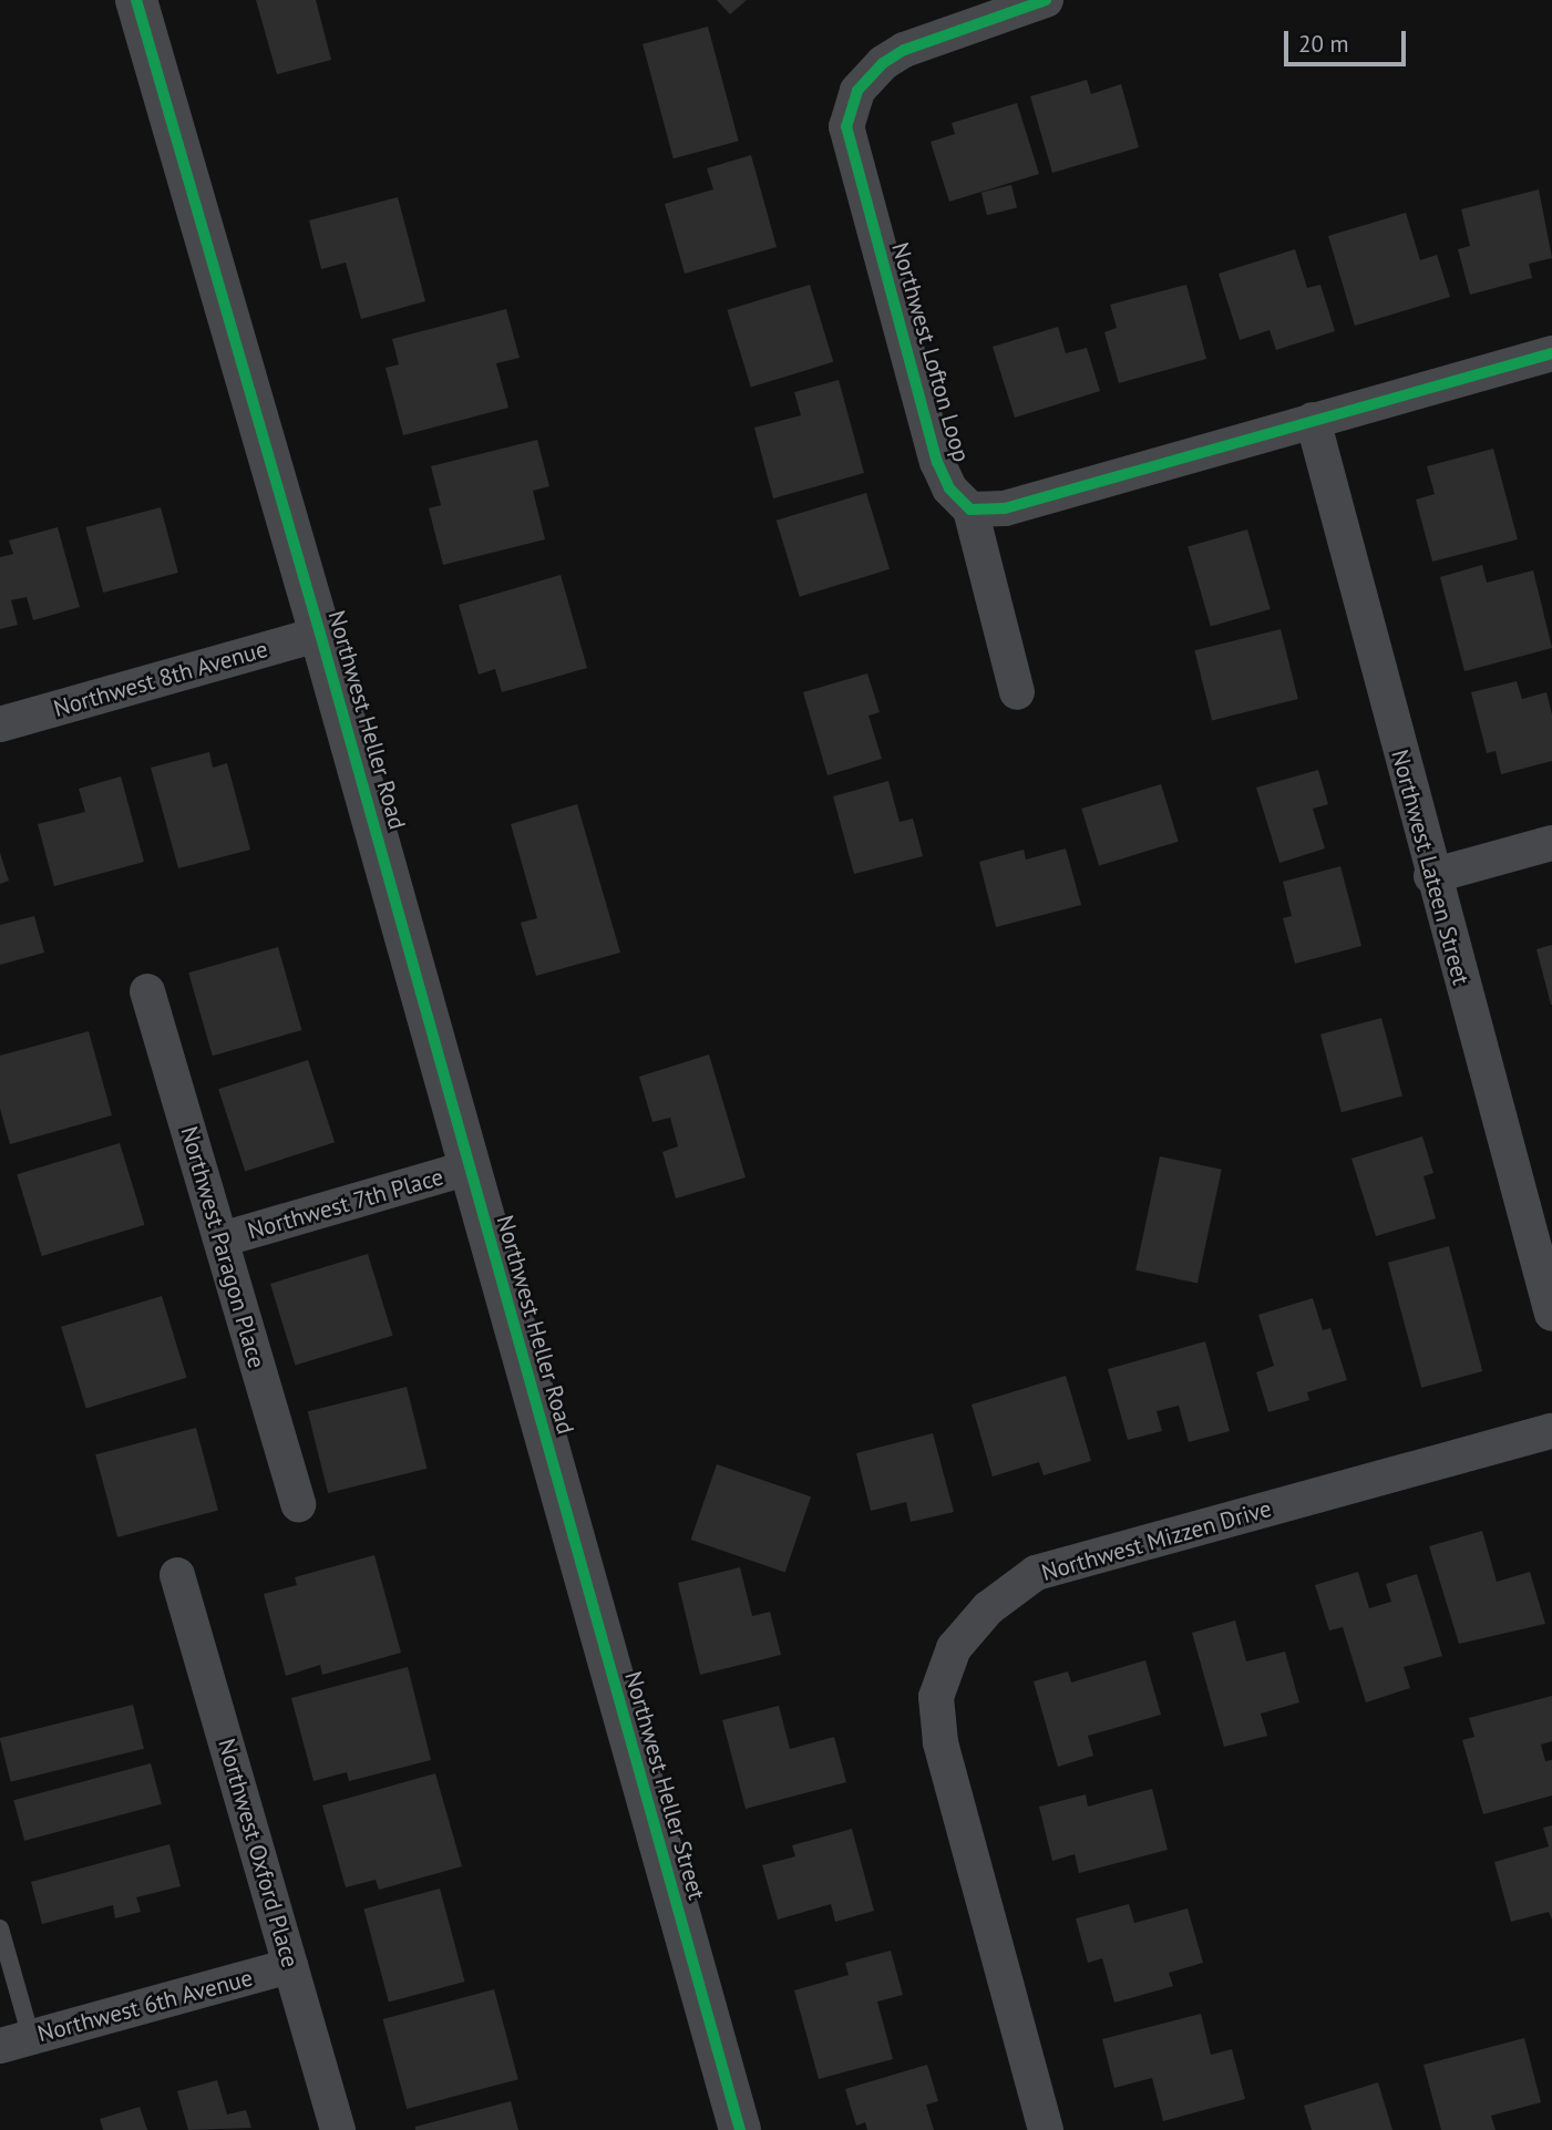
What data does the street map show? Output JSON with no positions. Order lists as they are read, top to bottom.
{
  "streets": {
    "street": [
      "Northwest Lofton Loop",
      "Northwest 8th Avenue",
      "Northwest Heller Road",
      "Northwest Lateen Street",
      "Northwest 7th Place",
      "Northwest Paragon Place",
      "Northwest Mizzen Drive",
      "Northwest Heller Street",
      "Northwest Oxford Place",
      "Northwest 6th Avenue"
    ]
  },
  "crossings": [
    ["Northwest 8th Avenue", "Northwest Heller Road"],
    ["Northwest Heller Road", "Northwest 7th Place"],
    ["Northwest Heller Road", "Northwest Heller Street"],
    ["Northwest 7th Place", "Northwest Paragon Place"],
    ["Northwest Oxford Place", "Northwest 6th Avenue"]
  ],
  "scale_bar": "20 m"
}
